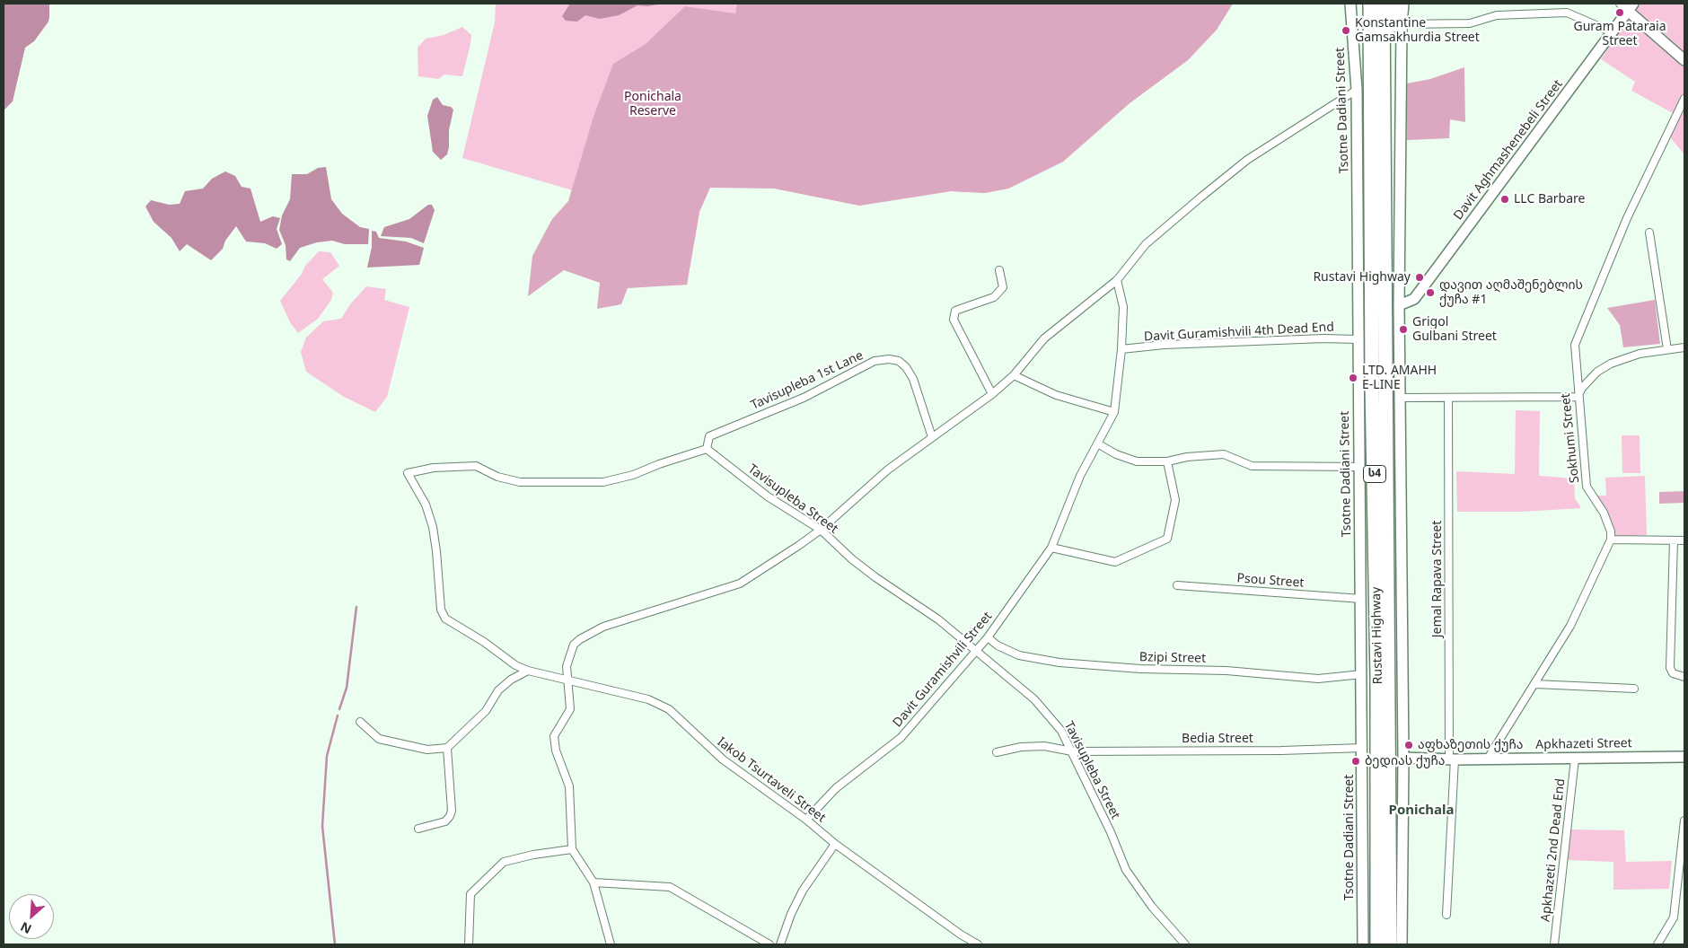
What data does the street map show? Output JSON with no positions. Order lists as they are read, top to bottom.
{
  "streets": {
    "highway": ["ს4", "Rustavi Highway"],
    "street": [
      "Tsotne Dadiani Street",
      "Davit Aghmashenebeli Street",
      "Davit Guramishvili 4th Dead End",
      "Tavisupleba 1st Lane",
      "Sokhumi Street",
      "Tavisupleba Street",
      "Jemal Rapava Street",
      "Psou Street",
      "Bzipi Street",
      "Davit Guramishvili Street",
      "Bedia Street",
      "Apkhazeti Street",
      "Iakob Tsurtaveli Street",
      "Apkhazeti 2nd Dead End"
    ]
  },
  "crossings": [
    ["Tsotne Dadiani Street", "Davit Guramishvili 4th Dead End"],
    ["Tsotne Dadiani Street", "Psou Street"],
    ["Tsotne Dadiani Street", "Bzipi Street"],
    ["Tsotne Dadiani Street", "Bedia Street"],
    ["Davit Guramishvili 4th Dead End", "Davit Guramishvili Street"],
    ["Tavisupleba 1st Lane", "Tavisupleba Street"],
    ["Tavisupleba Street", "Davit Guramishvili Street"],
    ["Tavisupleba Street", "Bedia Street"],
    ["Jemal Rapava Street", "Apkhazeti Street"],
    ["Bzipi Street", "Davit Guramishvili Street"],
    ["Davit Guramishvili Street", "Iakob Tsurtaveli Street"],
    ["Apkhazeti Street", "Apkhazeti 2nd Dead End"]
  ],
  "districts": ["Ponichala"],
  "parks": ["Ponichala Reserve"],
  "places": [
    "Guram Pataraia Street",
    "Konstantine Gamsakhurdia Street",
    "LLC Barbare",
    "Rustavi Highway",
    "დავით აღმაშენებლის ქუჩა #1",
    "Grigol Gulbani Street",
    "LTD. AMAHH E-LINE",
    "აფხაზეთის ქუჩა",
    "ბედიას ქუჩა"
  ],
  "north": "bottom left"
}
